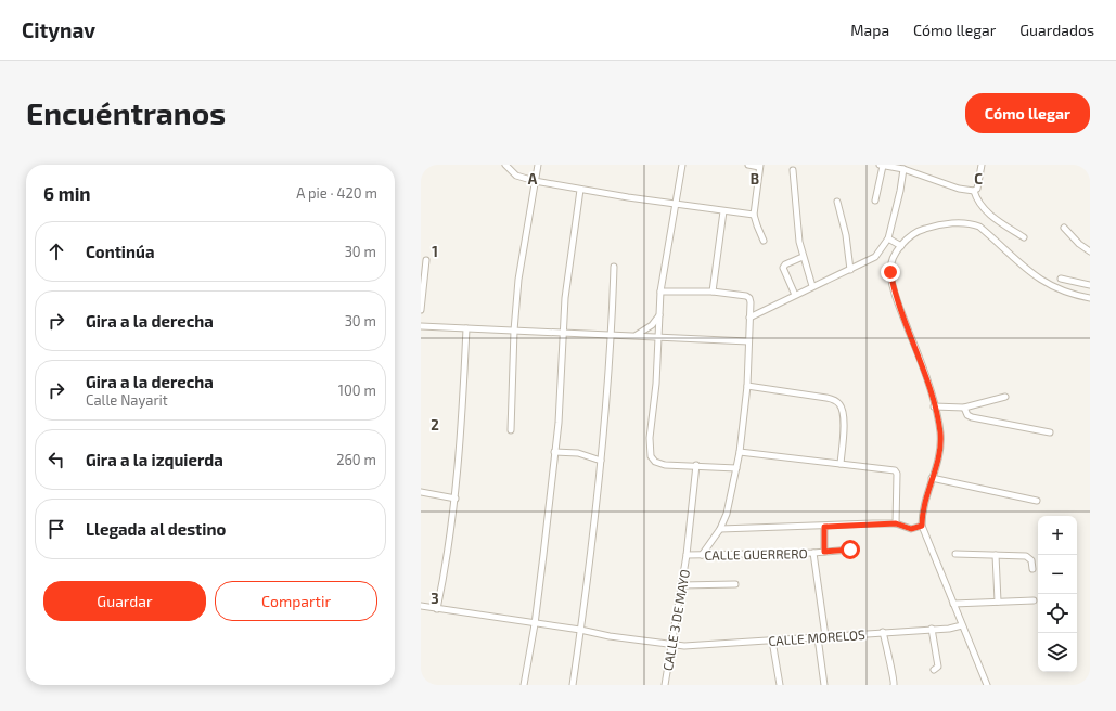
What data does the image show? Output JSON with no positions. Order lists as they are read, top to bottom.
{
  "streets": {
    "street": ["CALLE GUERRERO", "CALLE 3 DE MAYO", "CALLE MORELOS"]
  },
  "crossings": [
    ["CALLE GUERRERO", "CALLE 3 DE MAYO"],
    ["CALLE 3 DE MAYO", "CALLE MORELOS"]
  ],
  "page": {
    "header": "Citynav",
    "nav": ["Mapa", "Cómo llegar", "Guardados"],
    "buttons": [
      "Cómo llegar",
      ["Guardar", "Compartir"]
    ],
    "title": "Encuéntranos",
    "heading": ["6 min", "A pie · 420 m"],
    "list": [
      ["Continúa", "30 m"],
      ["Gira a la derecha", "30 m"],
      ["Gira a la derecha", "Calle Nayarit", "100 m"],
      ["Gira a la izquierda", "260 m"],
      "Llegada al destino"
    ],
    "map_buttons": ["+", "−"]
  },
  "grid": {
    "columns": ["A", "B", "C"],
    "rows": ["1", "2", "3"]
  }
}
